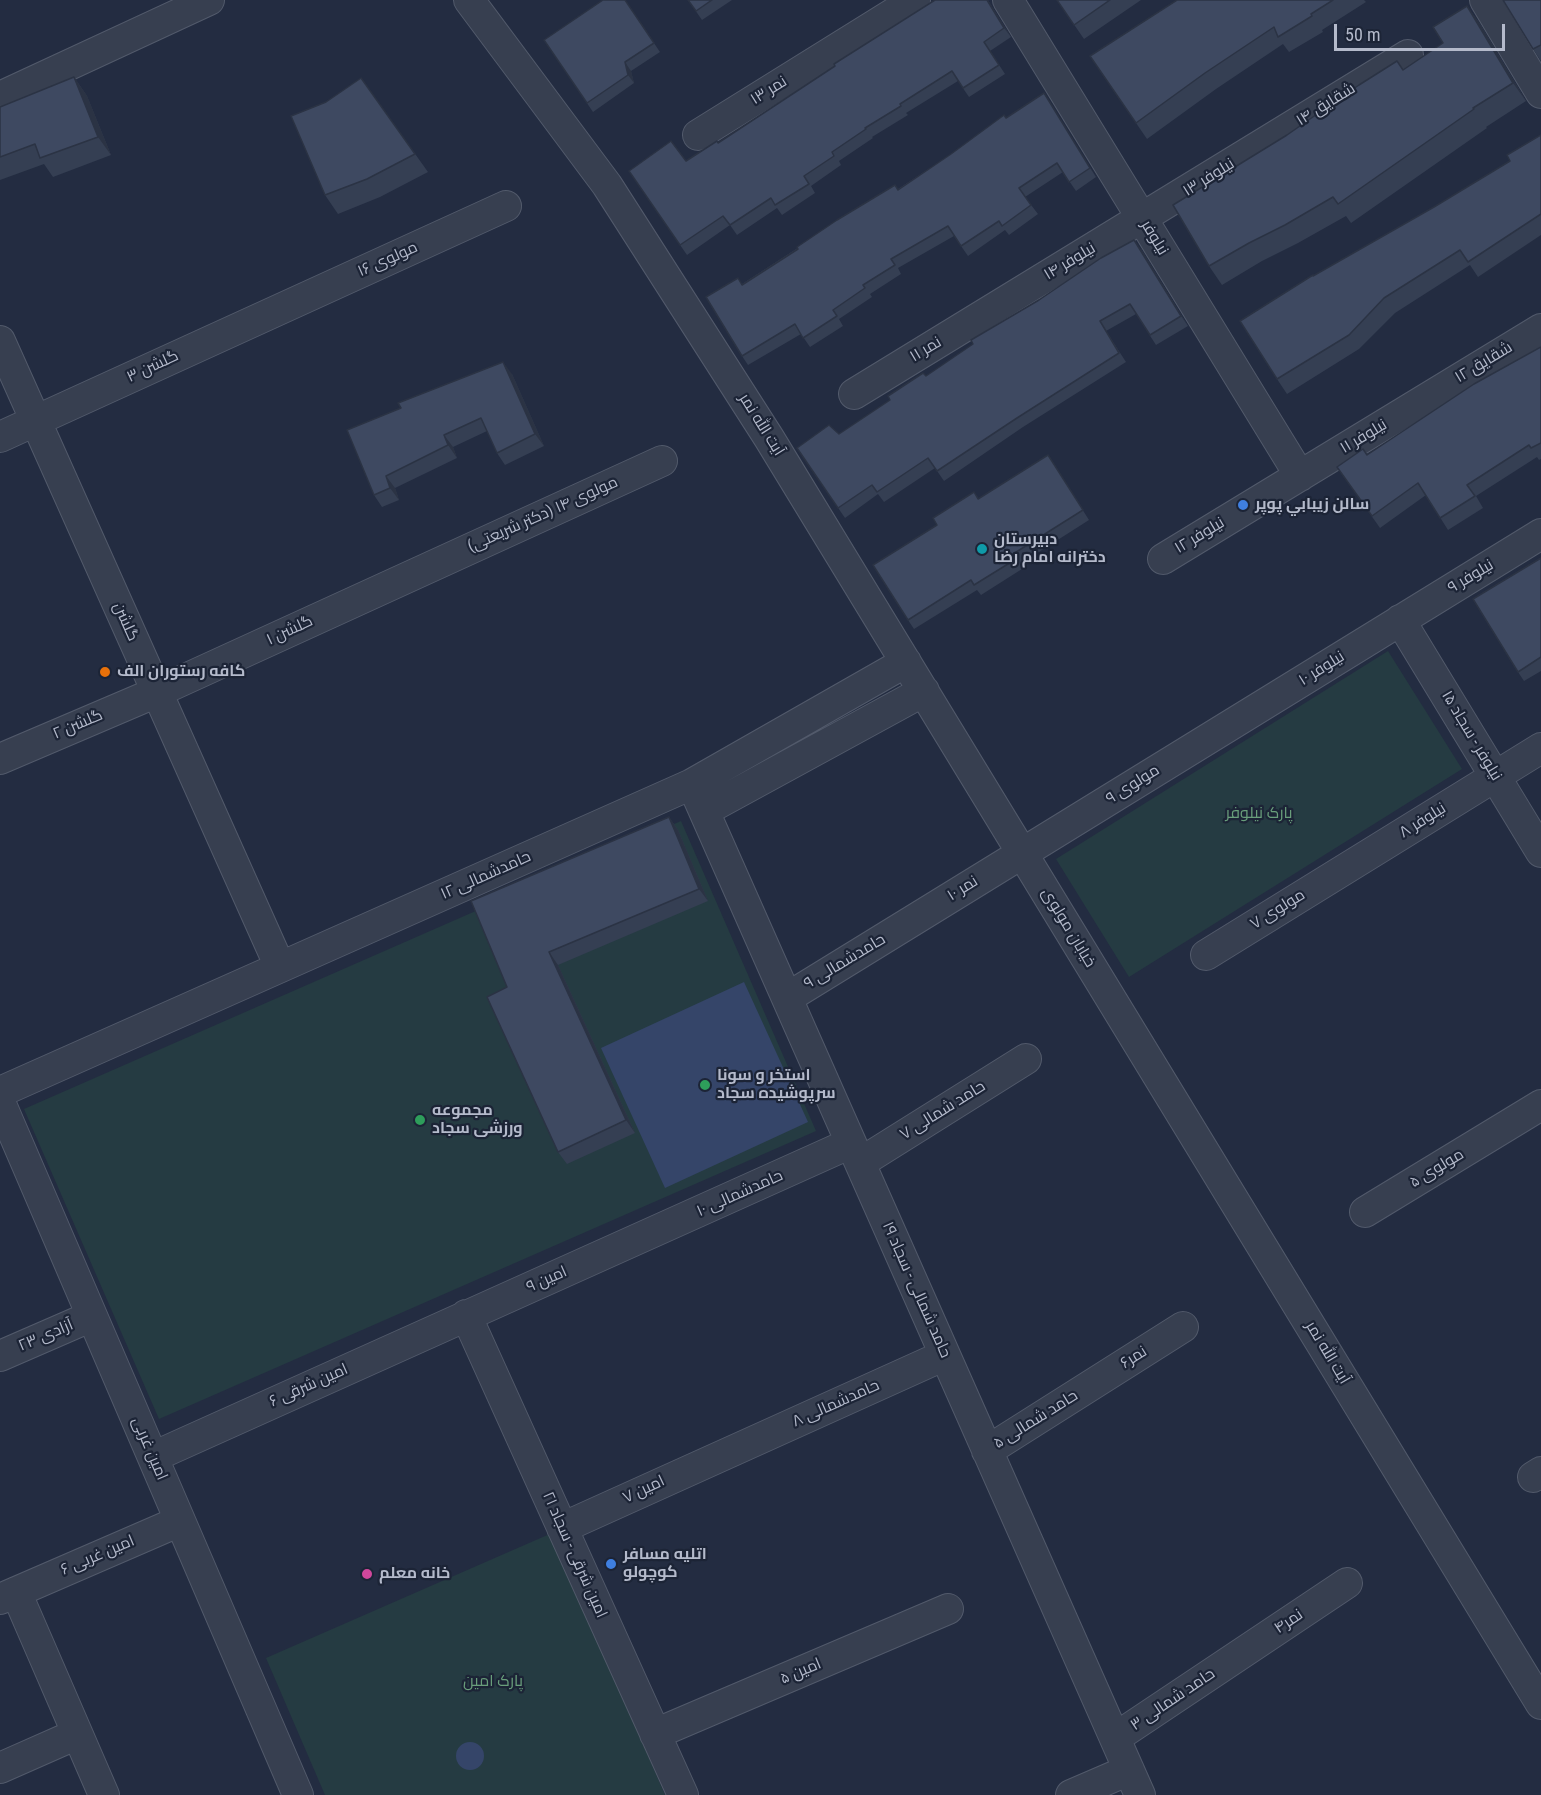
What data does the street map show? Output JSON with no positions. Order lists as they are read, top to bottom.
{
  "streets": {
    "street": [
      "نمر ۱۳",
      "شقایق ۱۴",
      "نیلوفر ۱۳",
      "نیلوفر",
      "مولوی ۱۶",
      "نیلوفر ۱۴",
      "نمر ۱۱",
      "شقایق ۱۲",
      "گلشن ۳",
      "آیت الله نمر",
      "نیلوفر ۱۱",
      "مولوی ۱۴ (دکتر شریعتی)",
      "نیلوفر ۱۲",
      "نیلوفر ۹",
      "گلشن",
      "گلشن ۱",
      "نیلوفر ۱۰",
      "گلشن ۲",
      "نیلوفر - سجاد ۱۵",
      "مولوی ۹",
      "نیلوفر ۸",
      "حامدشمالی ۱۲",
      "نمر ۱۰",
      "مولوی ۷",
      "خیابان مولوی",
      "حامدشمالی ۹",
      "حامد شمالی ۷",
      "مولوی ۵",
      "حامدشمالی ۱۰",
      "امین ۹",
      "حامد شمالی - سجاد ۱۹",
      "آزادی ۲۳",
      "نمر۶",
      "امین شرقی ۶",
      "حامدشمالی ۸",
      "حامد شمالی ۵",
      "امین غربی",
      "امین ۷",
      "امین شرقی - سجاد ۲۱",
      "امین غربی ۶",
      "نمر۴",
      "امین ۵",
      "حامد شمالی ۳"
    ]
  },
  "crossings": [
    ["شقایق ۱۴", "نیلوفر ۱۳"],
    ["نیلوفر ۱۳", "نیلوفر"],
    ["نیلوفر ۱۳", "نیلوفر ۱۴"],
    ["نیلوفر", "نیلوفر ۱۴"],
    ["نیلوفر", "نیلوفر ۱۱"],
    ["نیلوفر", "نیلوفر ۱۲"],
    ["مولوی ۱۶", "گلشن ۳"],
    ["نیلوفر ۱۴", "نمر ۱۱"],
    ["شقایق ۱۲", "نیلوفر ۱۱"],
    ["گلشن ۳", "گلشن"],
    ["آیت الله نمر", "مولوی ۹"],
    ["آیت الله نمر", "حامدشمالی ۱۲"],
    ["آیت الله نمر", "نمر ۱۰"],
    ["آیت الله نمر", "خیابان مولوی"],
    ["نیلوفر ۱۱", "نیلوفر ۱۲"],
    ["مولوی ۱۴ (دکتر شریعتی)", "گلشن ۱"],
    ["نیلوفر ۹", "نیلوفر ۱۰"],
    ["نیلوفر ۹", "نیلوفر - سجاد ۱۵"],
    ["گلشن", "گلشن ۱"],
    ["گلشن", "گلشن ۲"],
    ["گلشن", "حامدشمالی ۱۲"],
    ["گلشن ۱", "گلشن ۲"],
    ["نیلوفر ۱۰", "نیلوفر - سجاد ۱۵"],
    ["نیلوفر ۱۰", "مولوی ۹"],
    ["نیلوفر - سجاد ۱۵", "نیلوفر ۸"],
    ["مولوی ۹", "نمر ۱۰"],
    ["مولوی ۹", "خیابان مولوی"],
    ["نیلوفر ۸", "مولوی ۷"],
    ["حامدشمالی ۱۲", "حامد شمالی - سجاد ۱۹"],
    ["نمر ۱۰", "خیابان مولوی"],
    ["نمر ۱۰", "حامدشمالی ۹"],
    ["حامدشمالی ۹", "حامد شمالی - سجاد ۱۹"],
    ["حامد شمالی ۷", "حامدشمالی ۱۰"],
    ["حامد شمالی ۷", "حامد شمالی - سجاد ۱۹"],
    ["حامدشمالی ۱۰", "امین ۹"],
    ["حامدشمالی ۱۰", "حامد شمالی - سجاد ۱۹"],
    ["امین ۹", "امین شرقی ۶"],
    ["امین ۹", "امین شرقی - سجاد ۲۱"],
    ["حامد شمالی - سجاد ۱۹", "حامدشمالی ۸"],
    ["حامد شمالی - سجاد ۱۹", "حامد شمالی ۵"],
    ["حامد شمالی - سجاد ۱۹", "حامد شمالی ۳"],
    ["آزادی ۲۳", "امین غربی"],
    ["نمر۶", "حامد شمالی ۵"],
    ["امین شرقی ۶", "امین غربی"],
    ["امین شرقی ۶", "امین شرقی - سجاد ۲۱"],
    ["حامدشمالی ۸", "امین ۷"],
    ["امین غربی", "امین غربی ۶"],
    ["امین ۷", "امین شرقی - سجاد ۲۱"],
    ["امین شرقی - سجاد ۲۱", "امین ۵"],
    ["نمر۴", "حامد شمالی ۳"]
  ],
  "parks": ["پارک نیلوفر", "پارک امین"],
  "places": [
    "سالن زيبابي پوپر",
    "دبیرستان دخترانه امام رضا",
    "کافه رستوران الف",
    "استخر و سونا سرپوشیده سجاد",
    "مجموعه ورزشی سجاد",
    "اتليه مسافر كوچولو",
    "خانه معلم"
  ],
  "scale_bar": "50 m"
}
